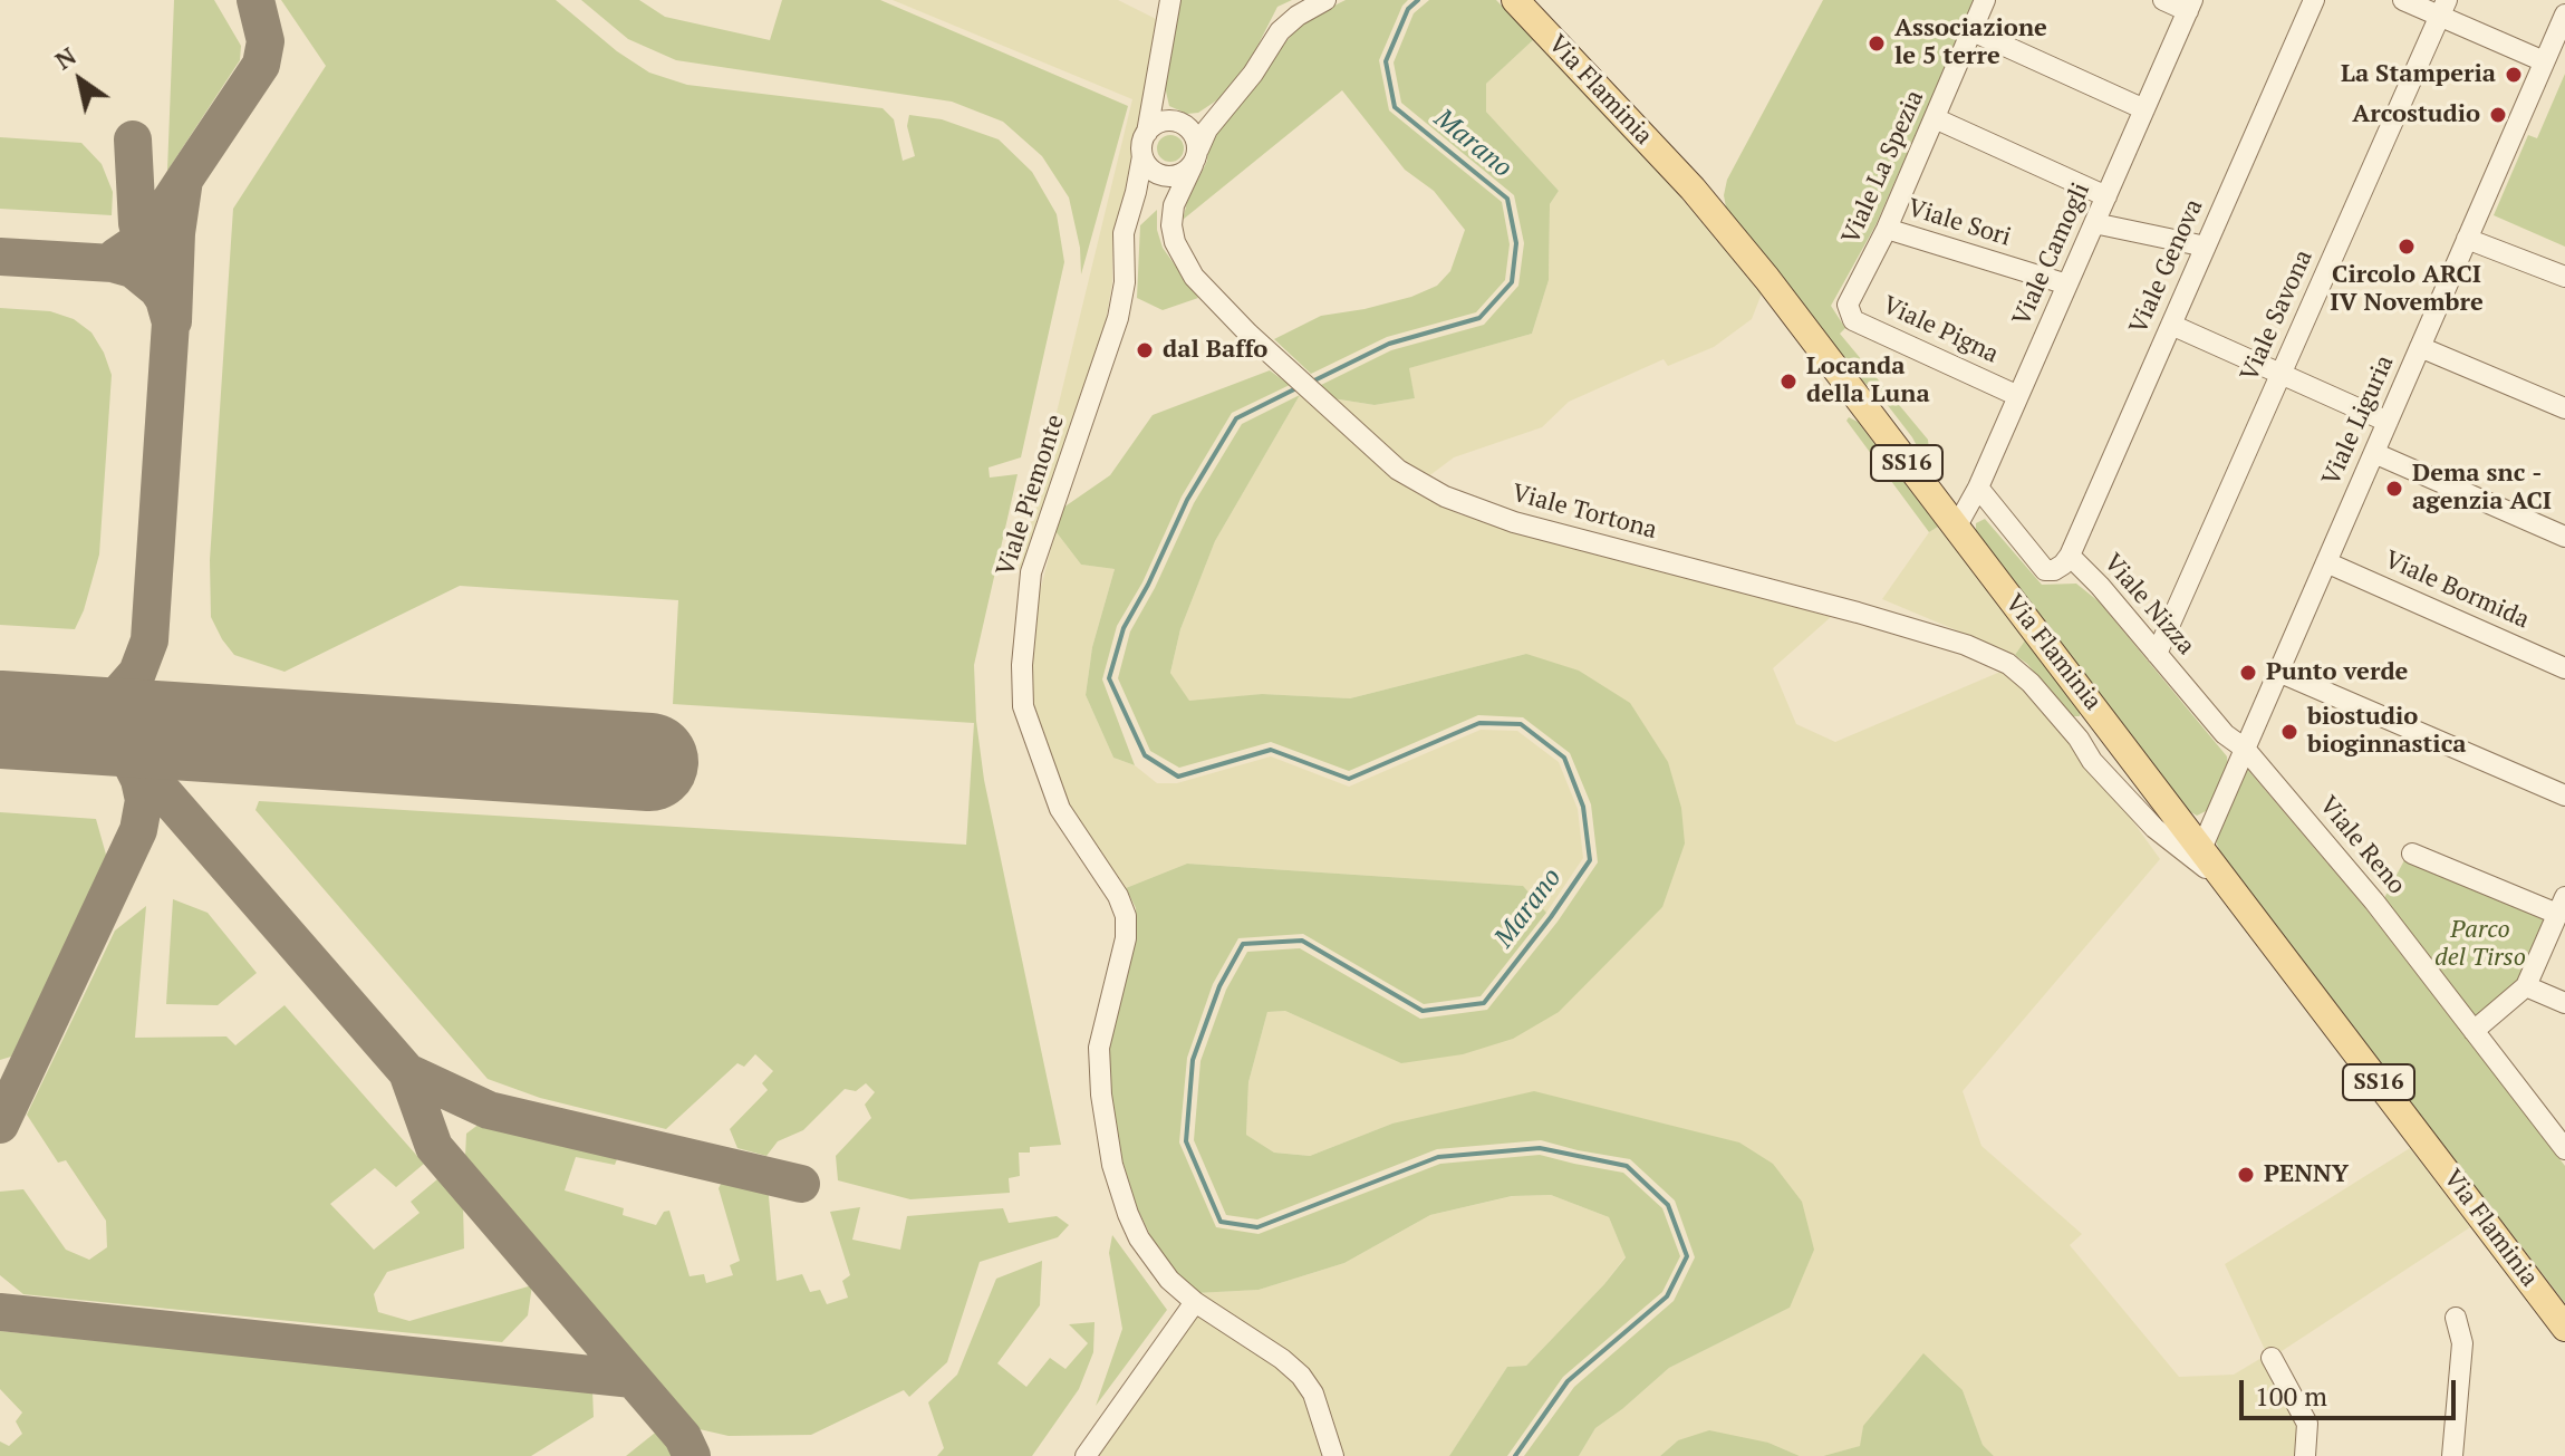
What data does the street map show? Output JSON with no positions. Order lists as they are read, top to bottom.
{
  "streets": {
    "main road": ["Via Flaminia", "SS16"],
    "street": [
      "Viale La Spezia",
      "Viale Sori",
      "Viale Camogli",
      "Viale Genova",
      "Viale Savona",
      "Viale Pigna",
      "Viale Liguria",
      "Viale Piemonte",
      "Viale Tortona",
      "Viale Bormida",
      "Viale Nizza",
      "Viale Reno"
    ]
  },
  "crossings": [
    ["Via Flaminia", "Viale Camogli"],
    ["Via Flaminia", "Viale Liguria"],
    ["Via Flaminia", "Viale Tortona"],
    ["Viale La Spezia", "Viale Sori"],
    ["Viale La Spezia", "Viale Pigna"],
    ["Viale Sori", "Viale Camogli"],
    ["Viale Camogli", "Viale Pigna"],
    ["Viale Camogli", "Viale Nizza"],
    ["Viale Genova", "Viale Nizza"],
    ["Viale Savona", "Viale Nizza"],
    ["Viale Liguria", "Viale Bormida"],
    ["Viale Liguria", "Viale Nizza"],
    ["Viale Liguria", "Viale Reno"],
    ["Viale Piemonte", "Viale Tortona"],
    ["Viale Nizza", "Viale Reno"]
  ],
  "water": ["Marano"],
  "parks": ["Parco del Tirso"],
  "places": [
    "Associazione le 5 terre",
    "La Stamperia",
    "Arcostudio",
    "Circolo ARCI IV Novembre",
    "dal Baffo",
    "Locanda della Luna",
    "Dema snc - agenzia ACI",
    "Punto verde",
    "biostudio bioginnastica",
    "PENNY"
  ],
  "scale_bar": "100 m",
  "north": "top left"
}
